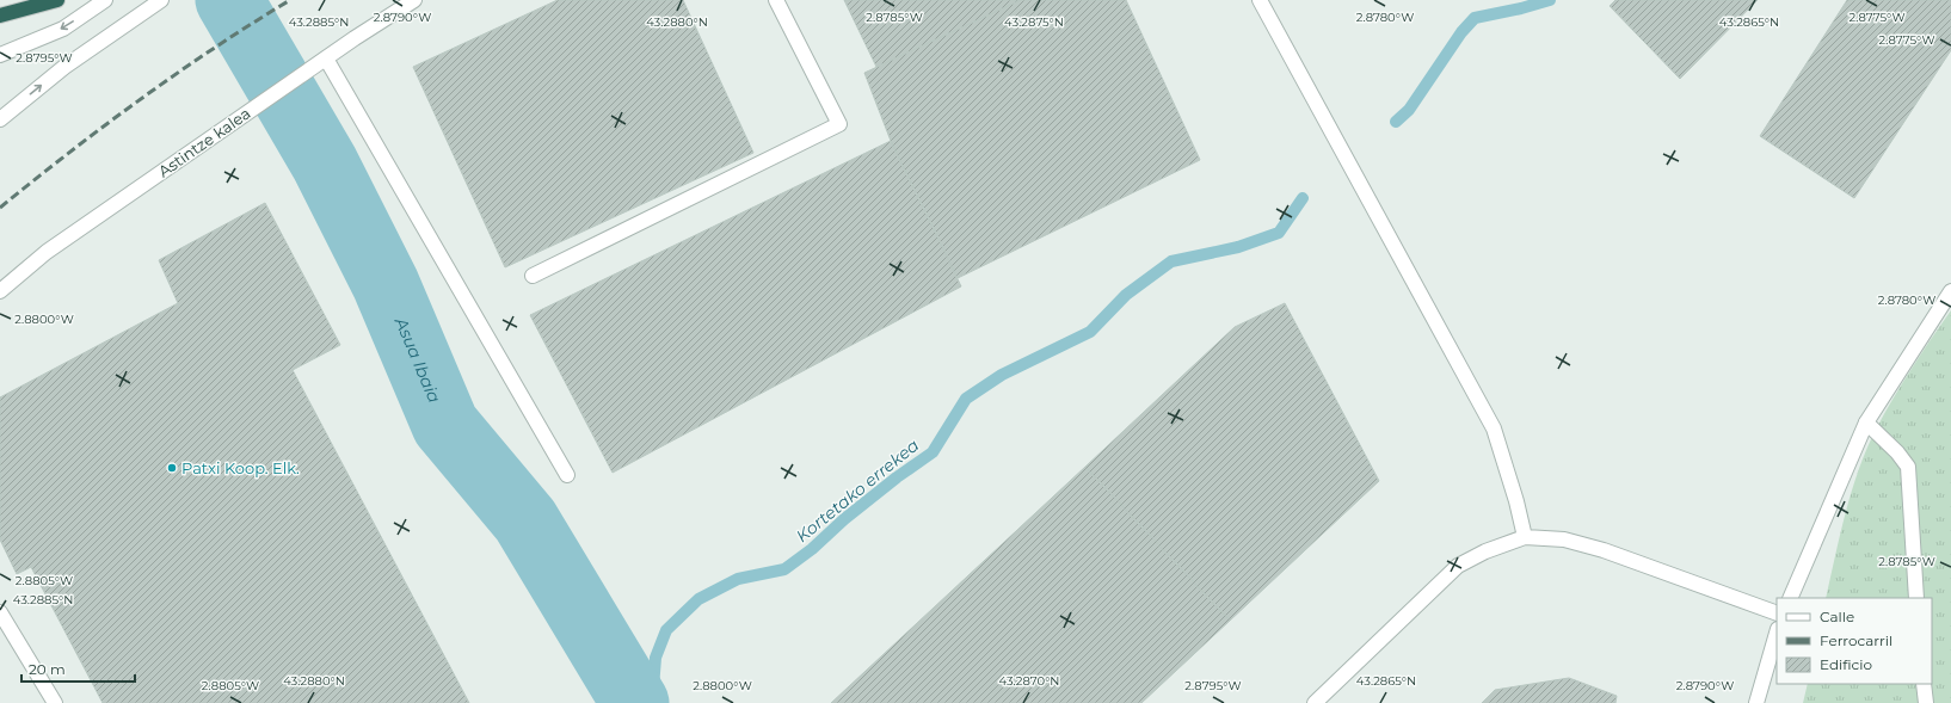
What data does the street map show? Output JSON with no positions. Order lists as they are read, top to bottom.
{
  "streets": {
    "street": ["Astintze kalea"]
  },
  "water": ["Asua Ibaia", "Kortetako errekea"],
  "places": ["Patxi Koop. Elk."],
  "legend": ["Calle", "Ferrocarril", "Edificio"],
  "scale_bar": "20 m",
  "coordinates": [
    "2.8775°W",
    "2.8790°W",
    "2.8785°W",
    "2.8780°W",
    "43.2885°N",
    "43.2880°N",
    "43.2875°N",
    "43.2865°N",
    "2.8795°W",
    "2.8800°W",
    "2.8805°W",
    "43.2870°N"
  ]
}
